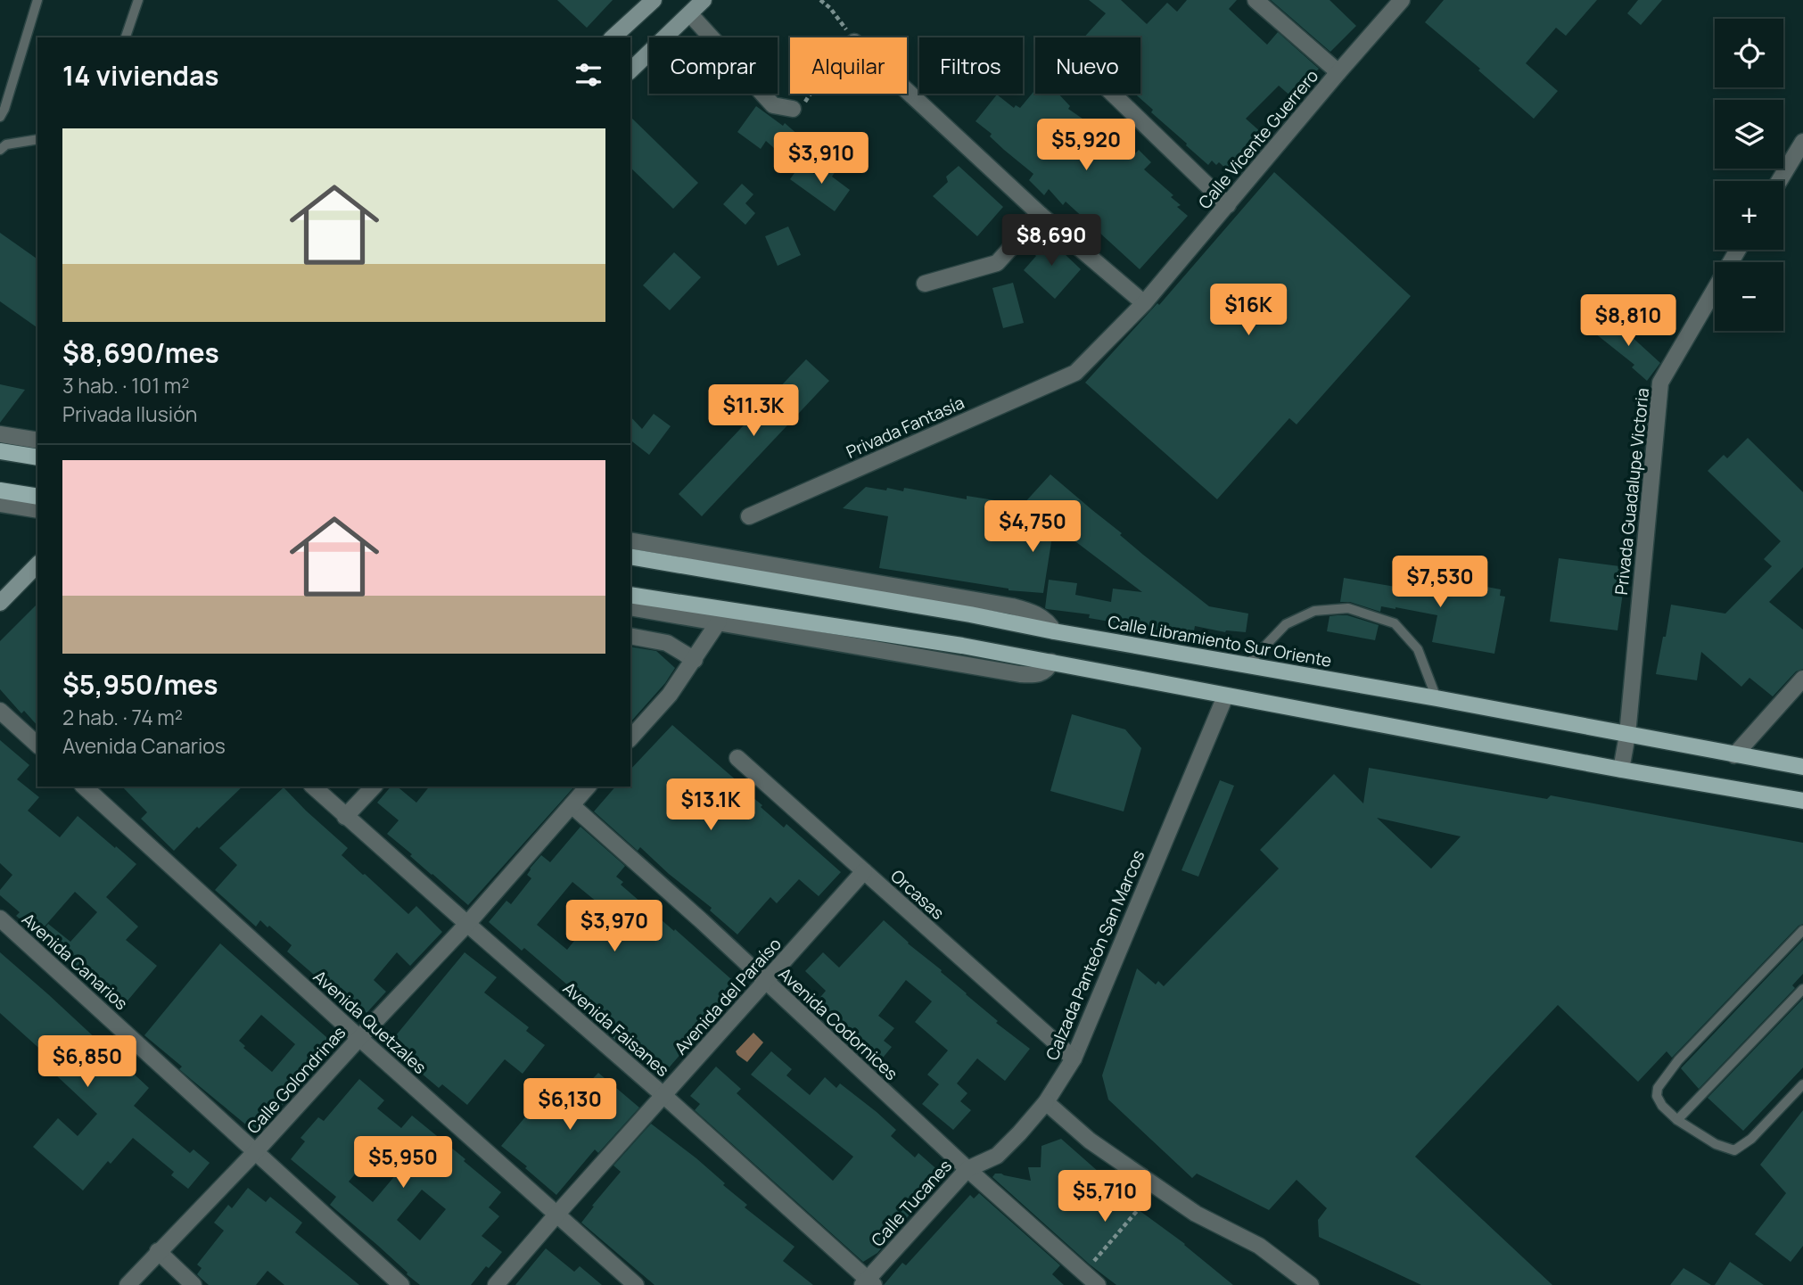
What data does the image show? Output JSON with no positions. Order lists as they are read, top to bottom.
{
  "streets": {
    "main road": ["Calle Libramiento Sur Oriente"],
    "street": [
      "Calle Vicente Guerrero",
      "Privada Fantasía",
      "Privada Guadalupe Victoria",
      "Orcasas",
      "Calzada Panteón San Marcos",
      "Avenida Canarios",
      "Avenida del Paraíso",
      "Avenida Quetzales",
      "Avenida Codornices",
      "Avenida Faisanes",
      "Calle Golondrinas",
      "Calle Tucanes"
    ]
  },
  "crossings": [
    ["Calle Vicente Guerrero", "Privada Fantasía"],
    ["Privada Guadalupe Victoria", "Calle Libramiento Sur Oriente"],
    ["Orcasas", "Calzada Panteón San Marcos"],
    ["Orcasas", "Avenida del Paraíso"],
    ["Calzada Panteón San Marcos", "Calle Tucanes"],
    ["Avenida Canarios", "Calle Golondrinas"],
    ["Avenida del Paraíso", "Avenida Quetzales"],
    ["Avenida del Paraíso", "Avenida Codornices"],
    ["Avenida del Paraíso", "Avenida Faisanes"],
    ["Avenida Quetzales", "Calle Golondrinas"],
    ["Avenida Codornices", "Calle Golondrinas"],
    ["Avenida Codornices", "Calle Tucanes"],
    ["Avenida Faisanes", "Calle Golondrinas"],
    ["Avenida Faisanes", "Calle Tucanes"]
  ],
  "page": {
    "map_buttons": ["+", "−"],
    "chip": [
      "Comprar",
      "Alquilar",
      "Filtros",
      "Nuevo"
    ],
    "heading": "14 viviendas",
    "list": [
      {
        "name": "$8,690/mes",
        "note": "3 hab. · 101 m² · Privada Ilusión"
      },
      {
        "name": "$5,950/mes",
        "note": "2 hab. · 74 m² · Avenida Canarios"
      }
    ],
    "price": [
      "$5,920",
      "$3,910",
      "$8,690",
      "$16K",
      "$8,810",
      "$11.3K",
      "$4,750",
      "$7,530",
      "$13.1K",
      "$3,970",
      "$6,850",
      "$6,130",
      "$5,950",
      "$5,710"
    ]
  }
}
